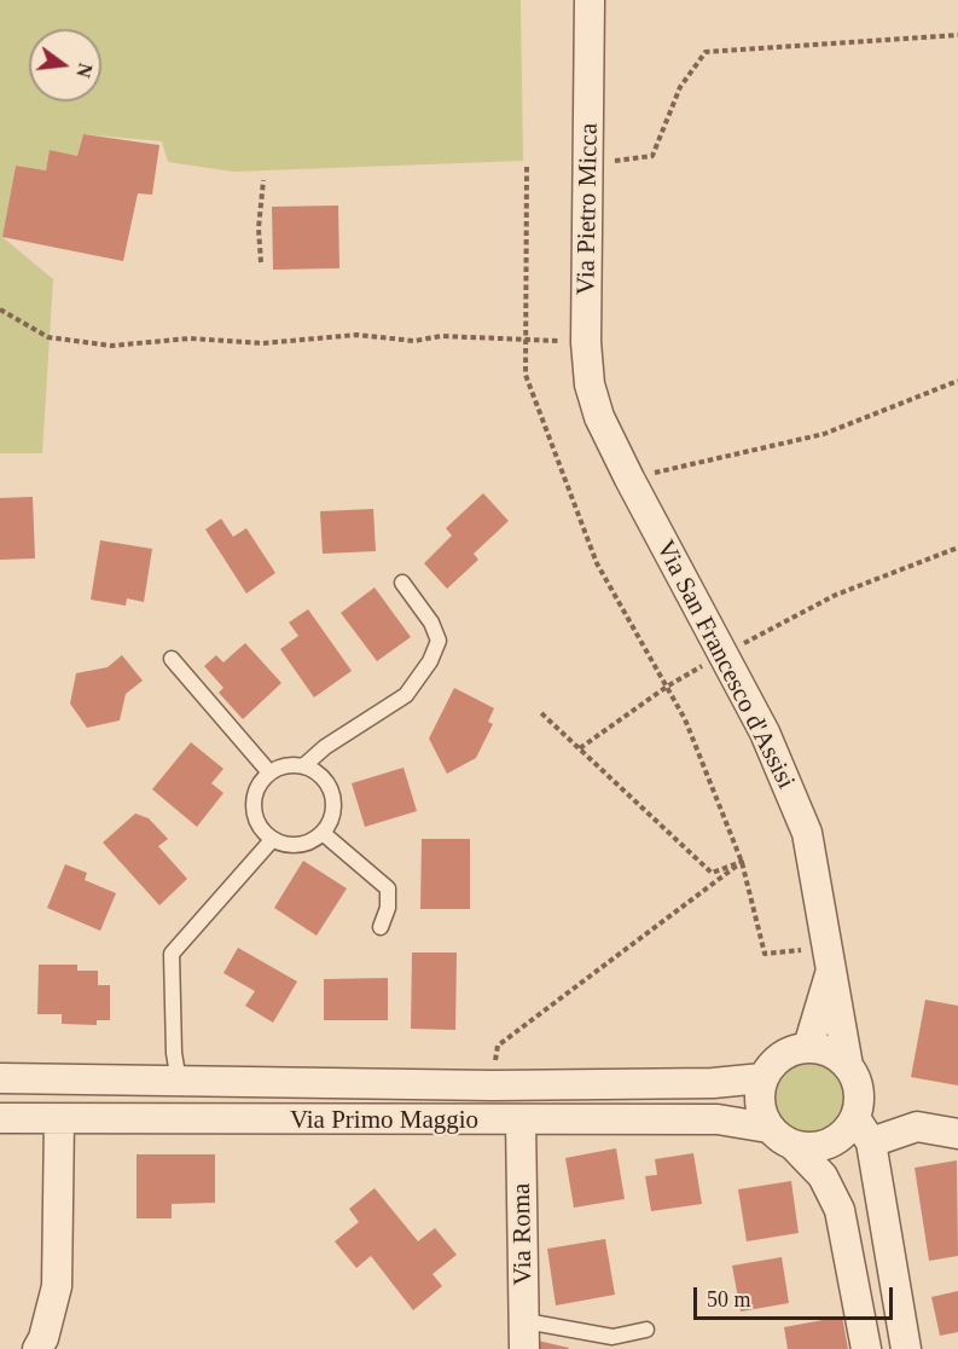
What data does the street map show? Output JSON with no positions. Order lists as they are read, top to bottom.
{
  "streets": {
    "street": [
      "Via Pietro Micca",
      "Via San Francesco d'Assisi",
      "Via Primo Maggio",
      "Via Roma"
    ]
  },
  "crossings": [
    ["Via Pietro Micca", "Via San Francesco d'Assisi"],
    ["Via San Francesco d'Assisi", "Via Primo Maggio"],
    ["Via Primo Maggio", "Via Roma"]
  ],
  "scale_bar": "50 m",
  "north": "right"
}
